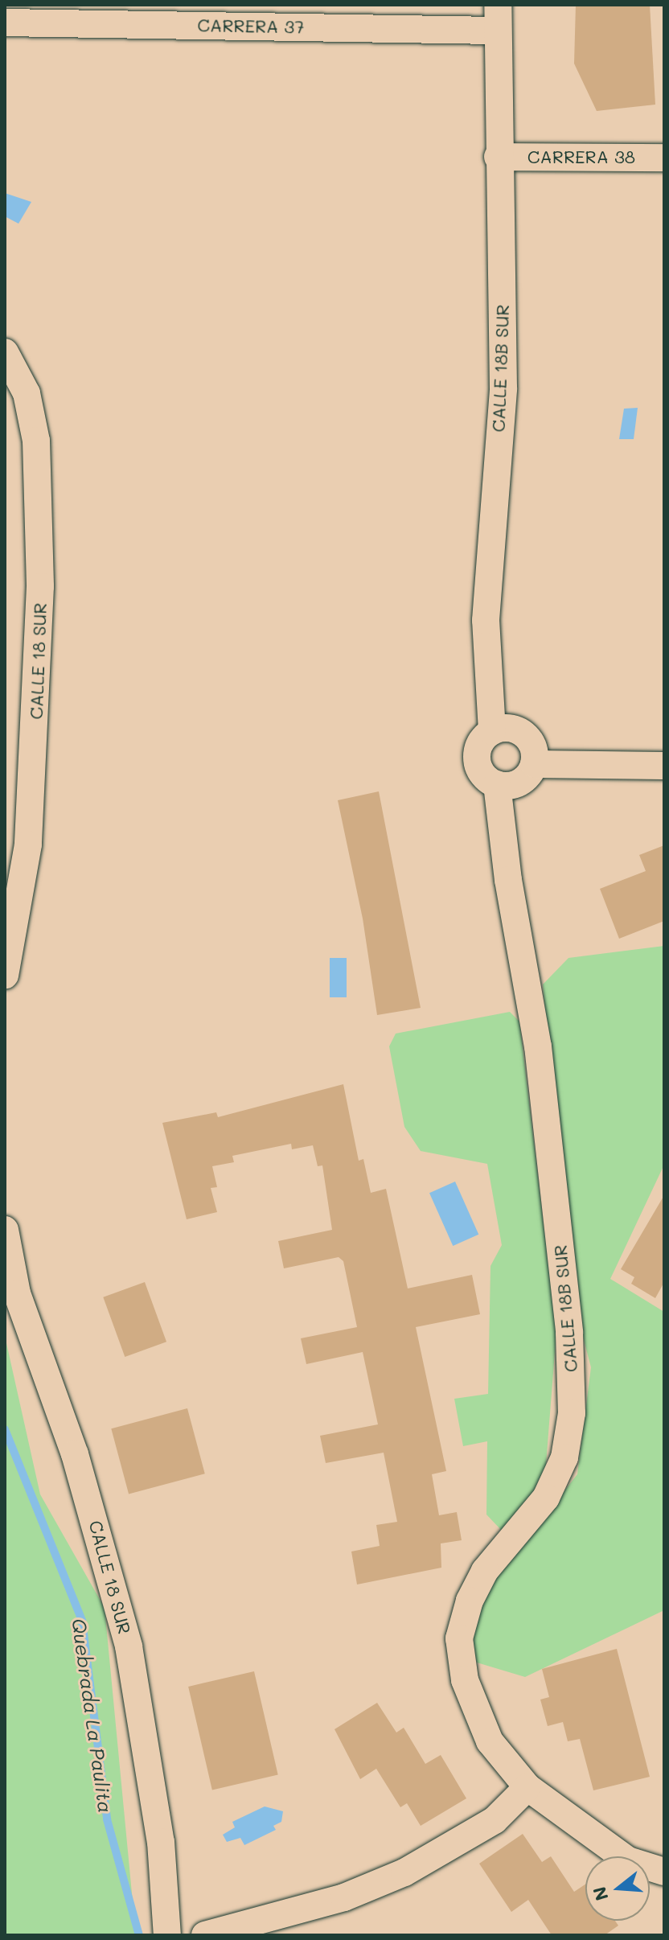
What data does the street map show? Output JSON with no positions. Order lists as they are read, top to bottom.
{
  "streets": {
    "street": [
      "CARRERA 37",
      "CARRERA 38",
      "CALLE 18B SUR",
      "CALLE 18 SUR"
    ]
  },
  "crossings": [
    ["CARRERA 37", "CALLE 18B SUR"],
    ["CARRERA 38", "CALLE 18B SUR"]
  ],
  "water": ["Quebrada La Paulita"],
  "north": "left"
}
